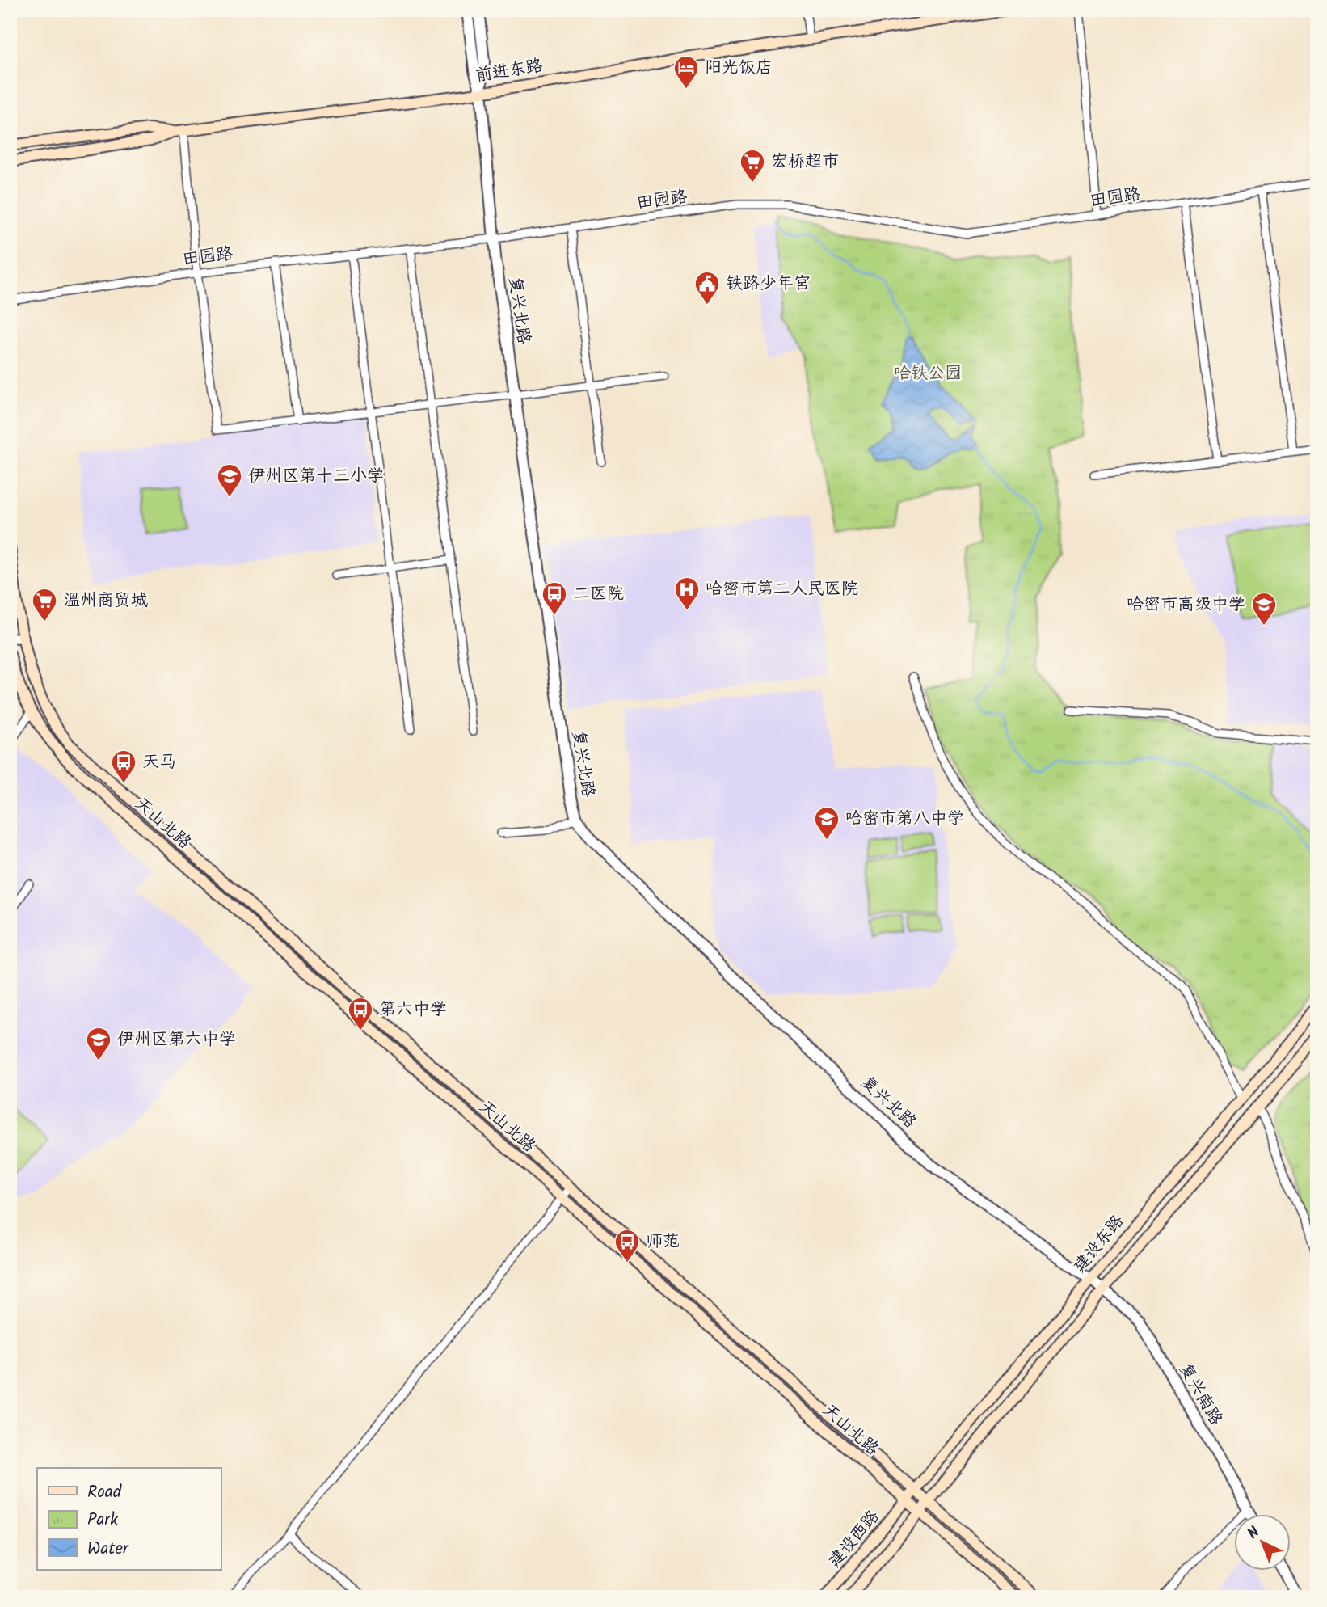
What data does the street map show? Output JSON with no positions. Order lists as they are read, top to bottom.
{
  "streets": {
    "main road": [
      "前进东路",
      "天山北路",
      "建设东路",
      "建设西路"
    ],
    "street": ["田园路", "复兴北路", "复兴南路"]
  },
  "crossings": [
    ["前进东路", "复兴北路"],
    ["田园路", "复兴北路"],
    ["复兴北路", "建设东路"],
    ["复兴北路", "复兴南路"],
    ["天山北路", "建设东路"],
    ["天山北路", "建设西路"],
    ["建设东路", "复兴南路"],
    ["建设东路", "建设西路"]
  ],
  "parks": ["哈铁公园"],
  "places": {
    "hotel": ["阳光饭店"],
    "supermarket": ["宏桥超市", "温州商贸城"],
    "public building": ["铁路少年宫"],
    "school or university": [
      "伊州区第十三小学",
      "哈密市高级中学",
      "哈密市第八中学",
      "伊州区第六中学"
    ],
    "hospital": ["哈密市第二人民医院"],
    "bus stop": [
      "二医院",
      "天马",
      "第六中学",
      "师范"
    ]
  },
  "legend": ["Road", "Park", "Water"],
  "north": "top left"
}
